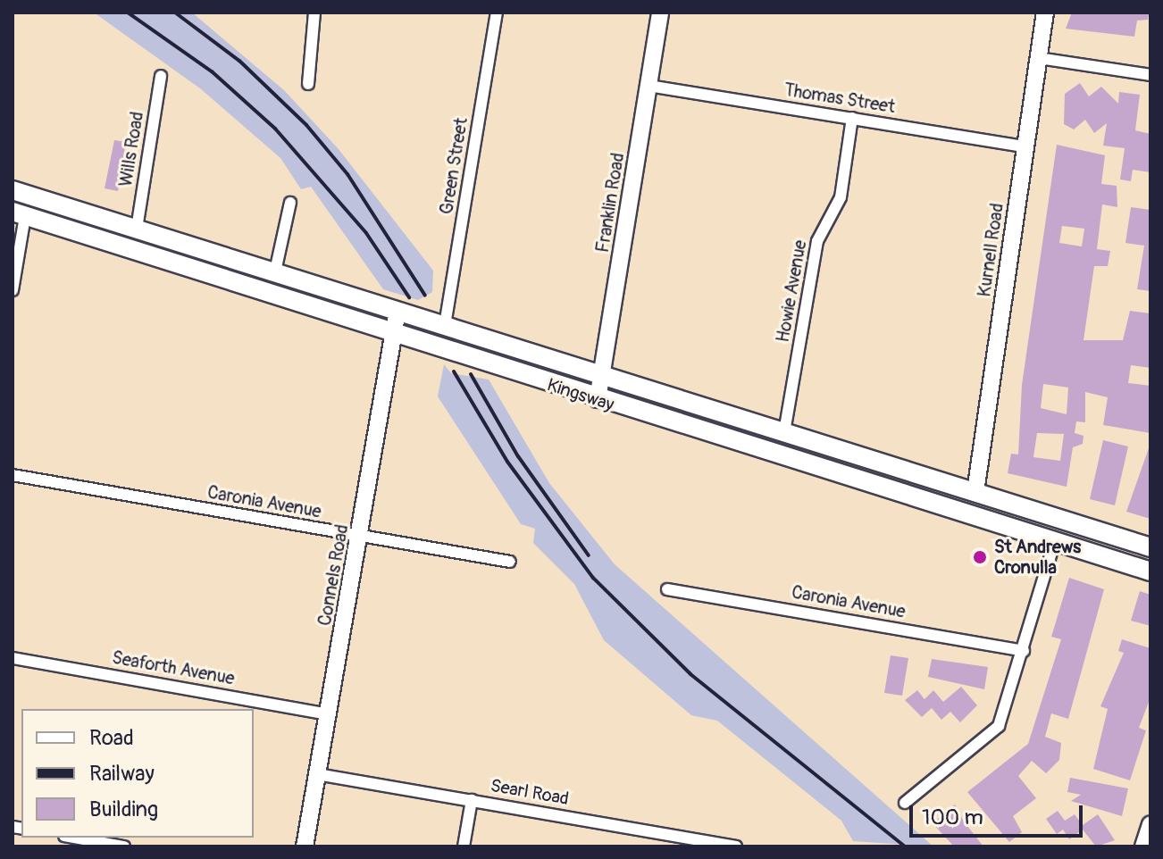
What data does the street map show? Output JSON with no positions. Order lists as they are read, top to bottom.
{
  "streets": {
    "main road": ["Kingsway"],
    "street": [
      "Thomas Street",
      "Wills Road",
      "Green Street",
      "Franklin Road",
      "Kurnell Road",
      "Howie Avenue",
      "Caronia Avenue",
      "Connels Road",
      "Seaforth Avenue",
      "Searl Road"
    ]
  },
  "crossings": [
    ["Thomas Street", "Franklin Road"],
    ["Thomas Street", "Kurnell Road"],
    ["Thomas Street", "Howie Avenue"],
    ["Wills Road", "Kingsway"],
    ["Green Street", "Kingsway"],
    ["Franklin Road", "Kingsway"],
    ["Kurnell Road", "Kingsway"],
    ["Howie Avenue", "Kingsway"],
    ["Kingsway", "Connels Road"],
    ["Caronia Avenue", "Connels Road"],
    ["Connels Road", "Seaforth Avenue"],
    ["Connels Road", "Searl Road"]
  ],
  "places": ["St Andrews Cronulla"],
  "legend": ["Road", "Railway", "Building"],
  "scale_bar": "100 m"
}
